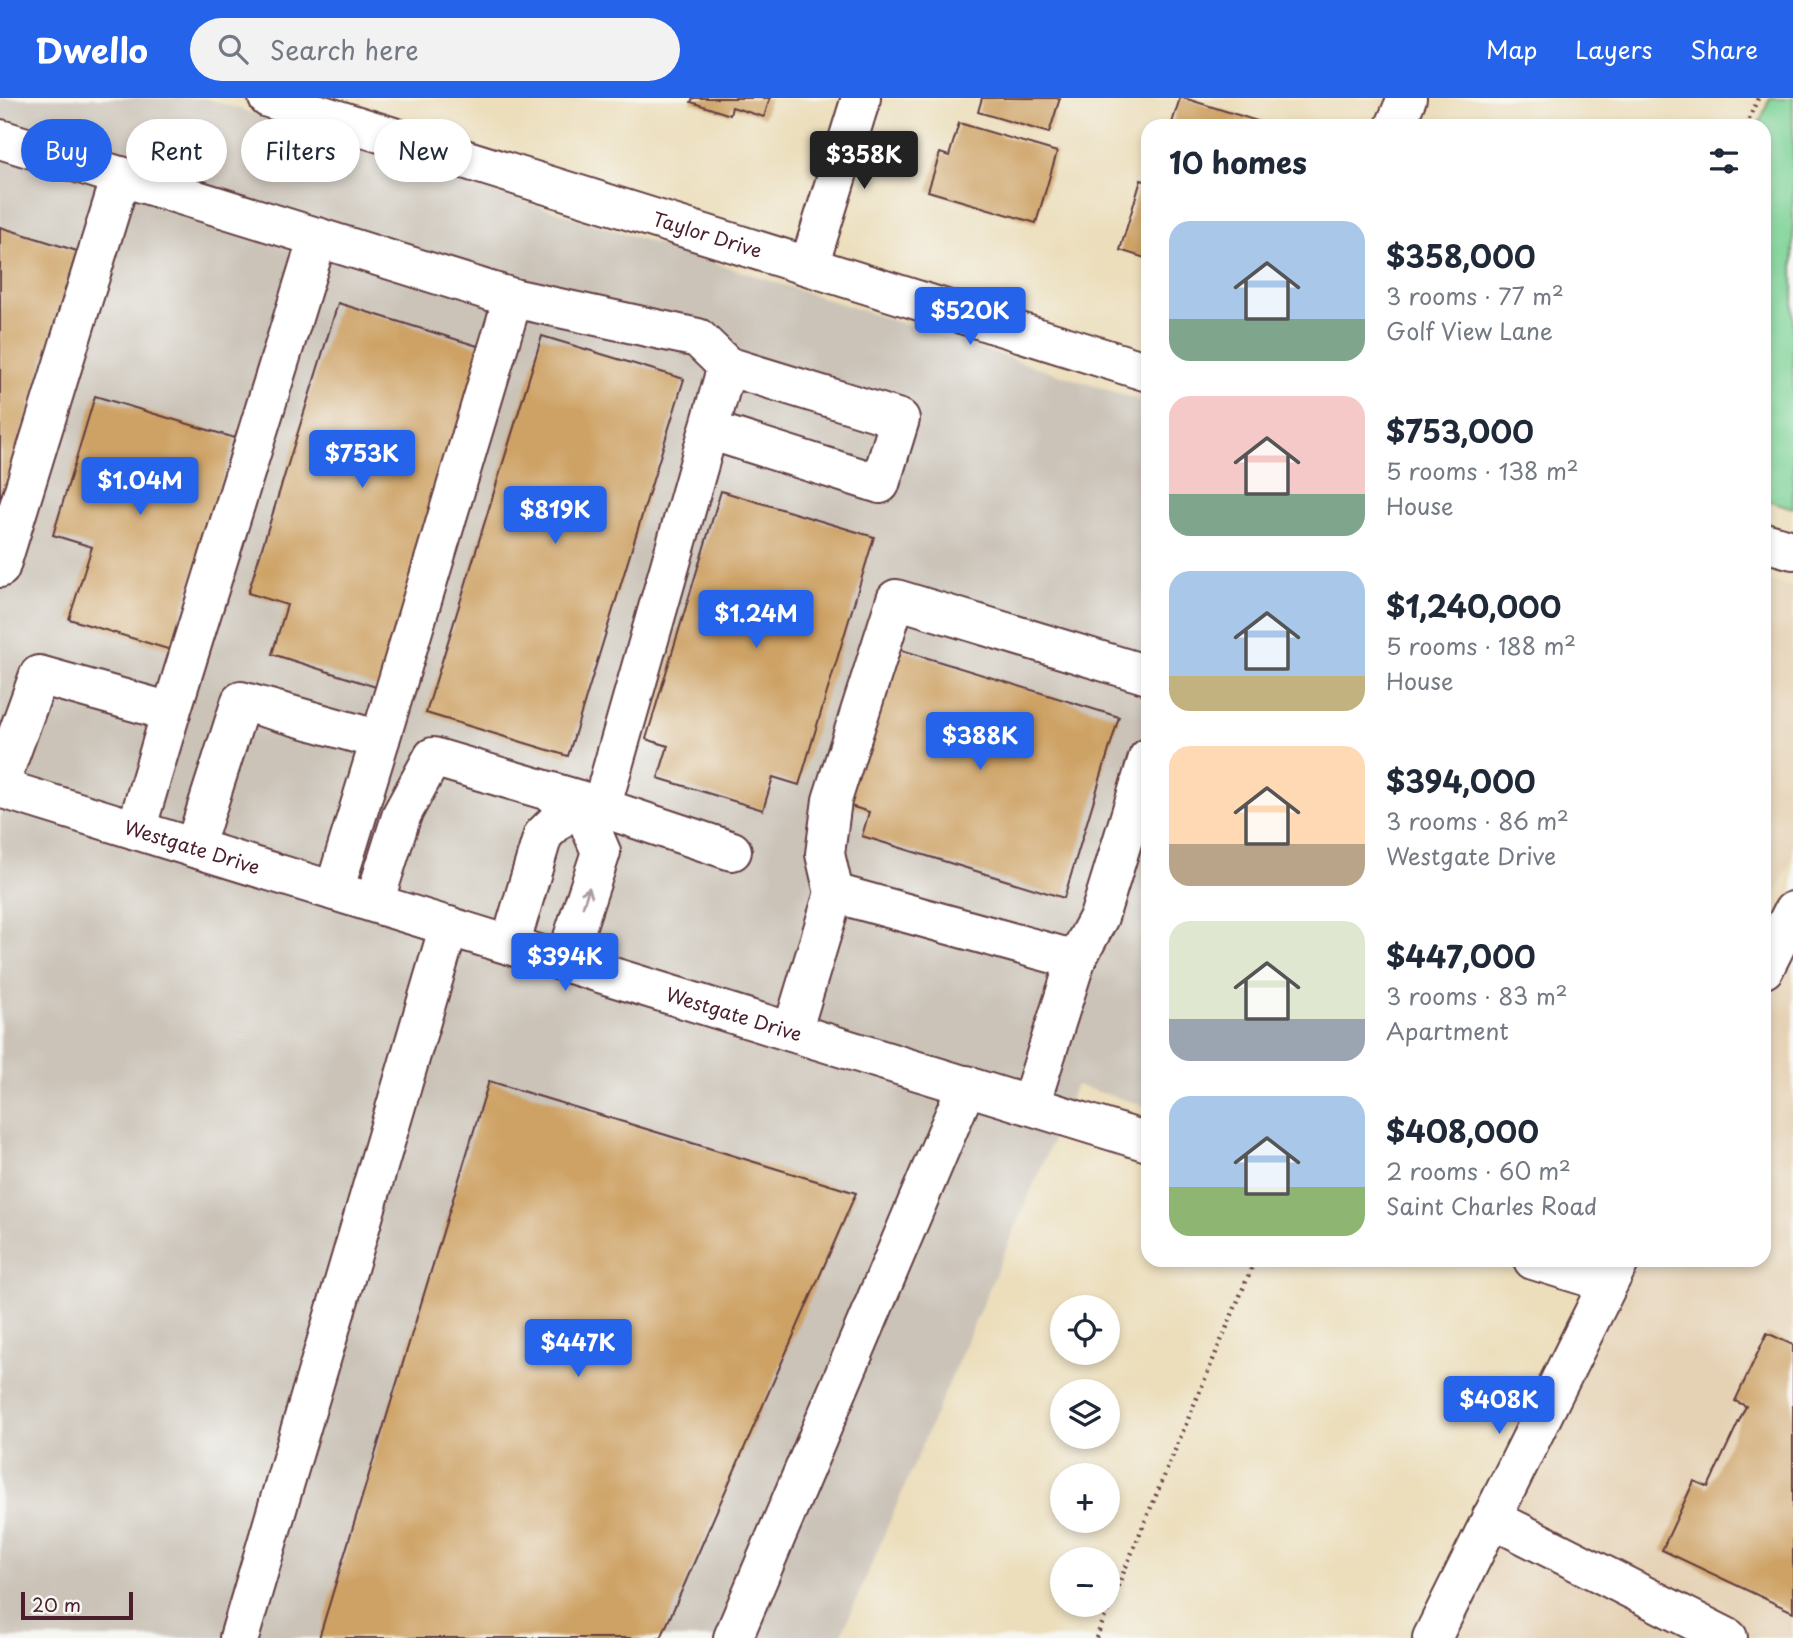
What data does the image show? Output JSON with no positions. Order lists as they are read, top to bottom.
{
  "streets": {
    "street": ["Taylor Drive", "Westgate Drive"]
  },
  "scale_bar": "20 m",
  "page": {
    "header": "Dwello",
    "search": "Search here",
    "nav": ["Map", "Layers", "Share"],
    "chip": [
      "Buy",
      "Rent",
      "Filters",
      "New"
    ],
    "heading": "10 homes",
    "price": [
      "$358K",
      "$520K",
      "$753K",
      "$1.04M",
      "$819K",
      "$1.24M",
      "$388K",
      "$394K",
      "$447K",
      "$408K"
    ],
    "list": [
      {
        "name": "$358,000",
        "note": "3 rooms · 77 m² · Golf View Lane"
      },
      {
        "name": "$753,000",
        "note": "5 rooms · 138 m² · House"
      },
      {
        "name": "$1,240,000",
        "note": "5 rooms · 188 m² · House"
      },
      {
        "name": "$394,000",
        "note": "3 rooms · 86 m² · Westgate Drive"
      },
      {
        "name": "$447,000",
        "note": "3 rooms · 83 m² · Apartment"
      },
      {
        "name": "$408,000",
        "note": "2 rooms · 60 m² · Saint Charles Road"
      }
    ],
    "map_buttons": ["+", "−"],
    "scale": "20 m"
  }
}
